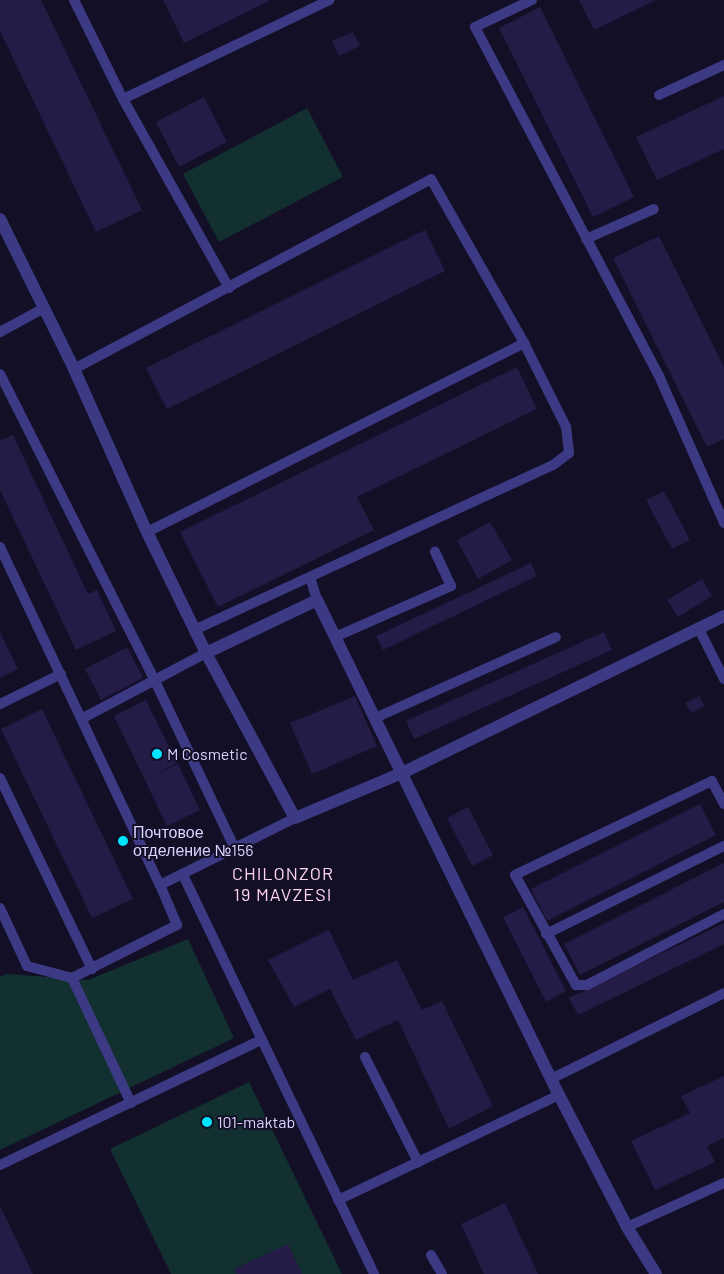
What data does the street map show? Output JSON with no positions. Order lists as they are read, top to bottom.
{
  "districts": ["CHILONZOR 19 MAVZESI"],
  "places": ["M Cosmetic", "Почтовое отделение №156", "101-maktab"]
}
